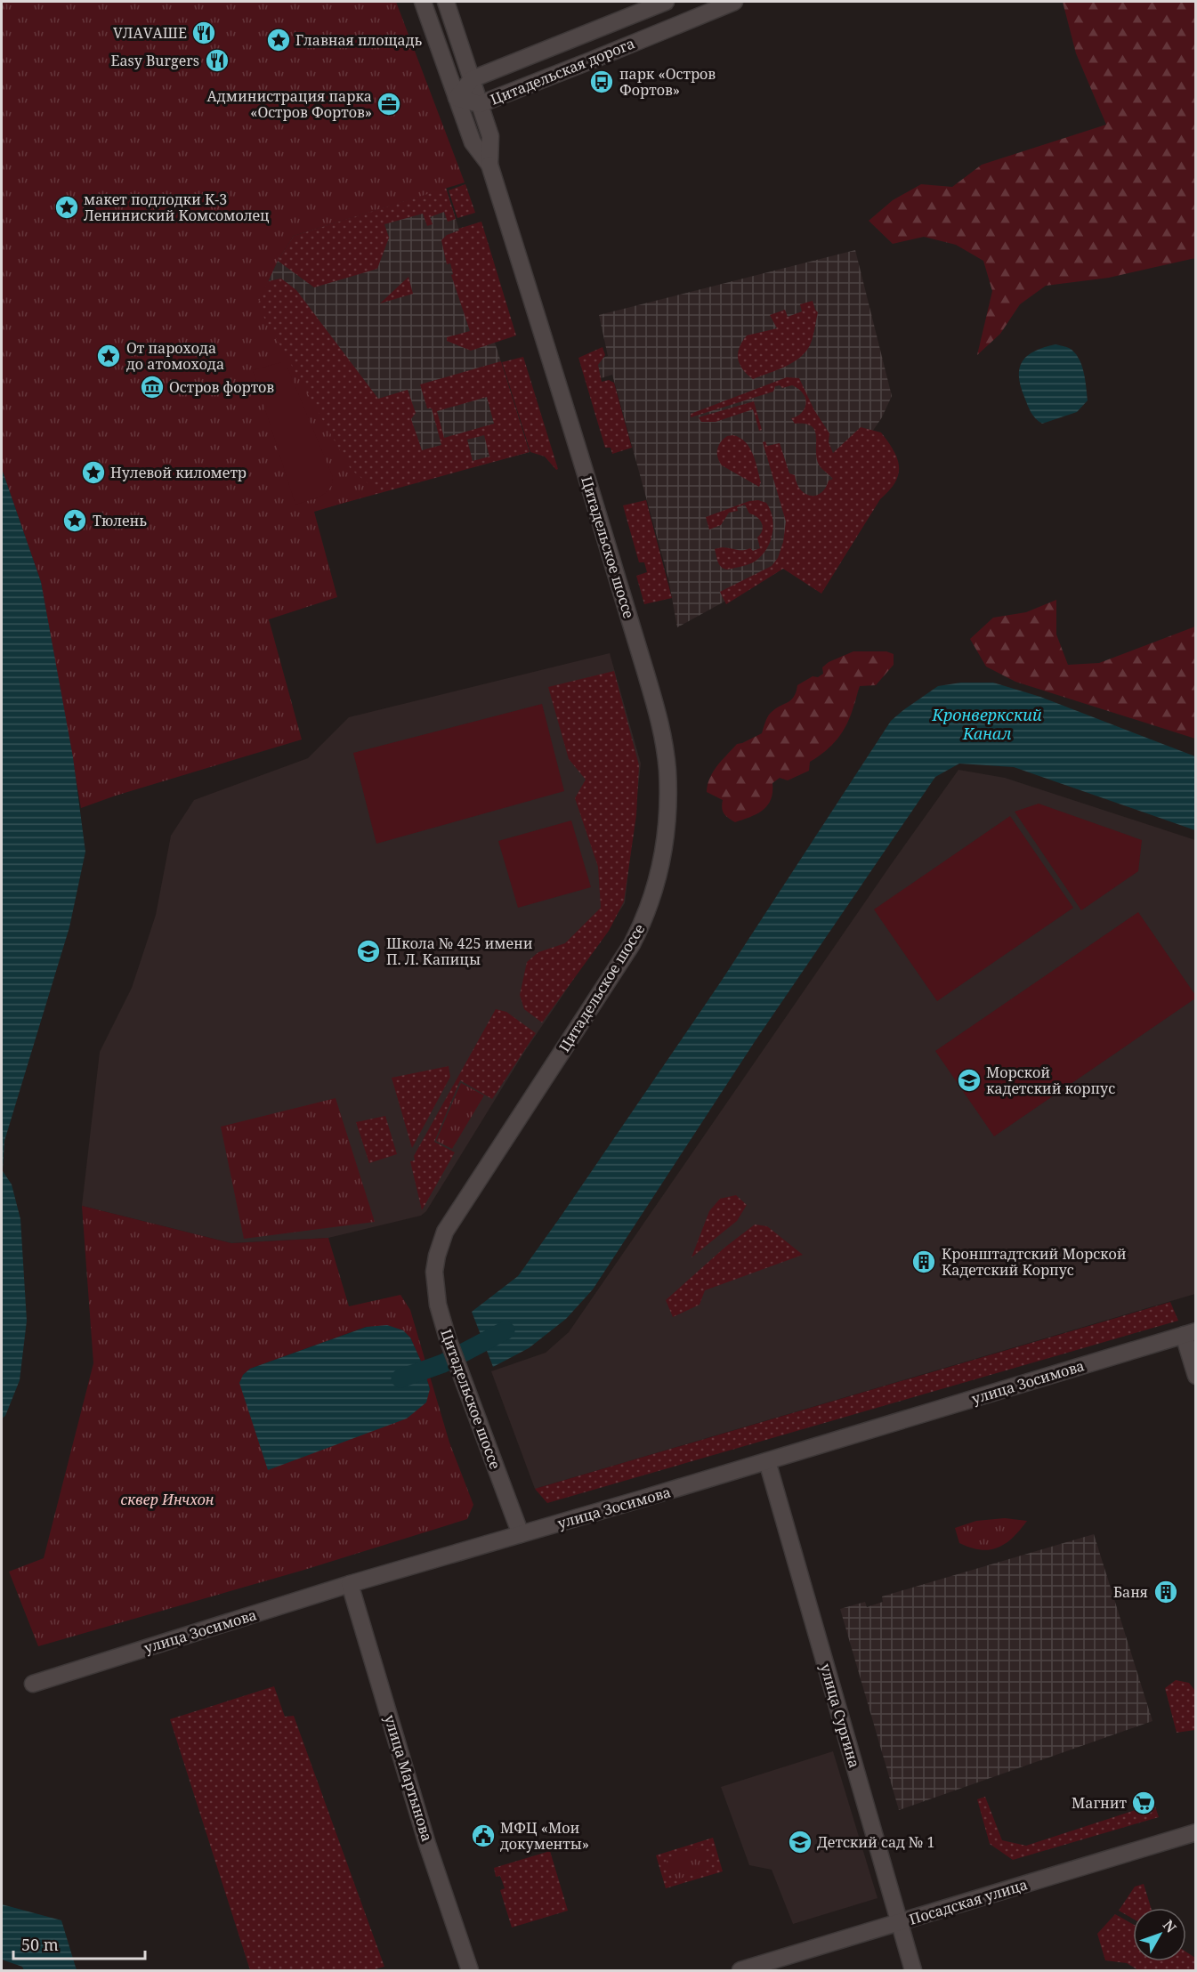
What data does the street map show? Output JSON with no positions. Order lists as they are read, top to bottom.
{
  "streets": {
    "street": [
      "Цитадельская дорога",
      "Цитадельское шоссе",
      "улица Зосимова",
      "улица Сургина",
      "улица Мартынова",
      "Посадская улица"
    ]
  },
  "crossings": [
    ["Цитадельская дорога", "Цитадельское шоссе"],
    ["Цитадельское шоссе", "улица Зосимова"],
    ["улица Зосимова", "улица Сургина"],
    ["улица Зосимова", "улица Мартынова"],
    ["улица Сургина", "Посадская улица"]
  ],
  "water": ["Кронверкский Канал"],
  "parks": ["сквер Инчхон"],
  "places": {
    "restaurant": ["VЛАVАШЕ", "Easy Burgers"],
    "place": [
      "Главная площадь",
      "макет подлодки К-3 Лениниский Комсомолец",
      "От парохода до атомохода",
      "Нулевой километр",
      "Тюлень"
    ],
    "bus stop": ["парк «Остров Фортов»"],
    "office": ["Администрация парка «Остров Фортов»"],
    "museum": ["Остров фортов"],
    "school or university": ["Школа № 425 имени П. Л. Капицы", "Морской кадетский корпус", "Детский сад № 1"],
    "building": ["Кронштадтский Морской Кадетский Корпус", "Баня"],
    "supermarket": ["Магнит"],
    "public building": ["МФЦ «Мои документы»"]
  },
  "scale_bar": "50 m",
  "north": "top right"
}
